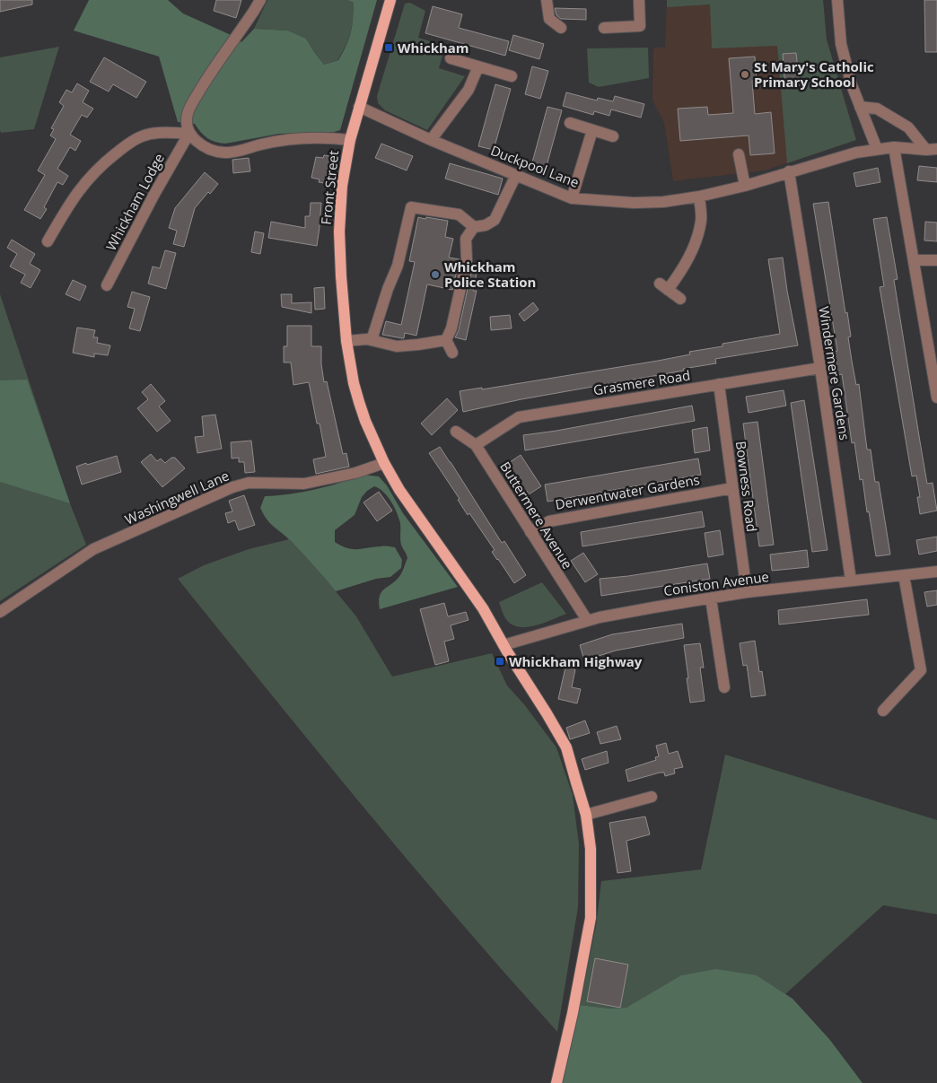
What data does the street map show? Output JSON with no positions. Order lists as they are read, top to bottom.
{
  "streets": {
    "main road": ["Front Street"],
    "street": [
      "Duckpool Lane",
      "Whickham Lodge",
      "Windermere Gardens",
      "Grasmere Road",
      "Bowness Road",
      "Derwentwater Gardens",
      "Washingwell Lane",
      "Buttermere Avenue",
      "Coniston Avenue"
    ]
  },
  "crossings": [
    ["Duckpool Lane", "Front Street"],
    ["Duckpool Lane", "Windermere Gardens"],
    ["Front Street", "Washingwell Lane"],
    ["Windermere Gardens", "Grasmere Road"],
    ["Windermere Gardens", "Coniston Avenue"],
    ["Grasmere Road", "Bowness Road"],
    ["Grasmere Road", "Buttermere Avenue"],
    ["Bowness Road", "Derwentwater Gardens"],
    ["Bowness Road", "Coniston Avenue"],
    ["Derwentwater Gardens", "Buttermere Avenue"],
    ["Buttermere Avenue", "Coniston Avenue"]
  ],
  "places": {
    "transit": ["Whickham", "Whickham Highway"],
    "other": ["St Mary's Catholic Primary School", "Whickham Police Station"]
  }
}
